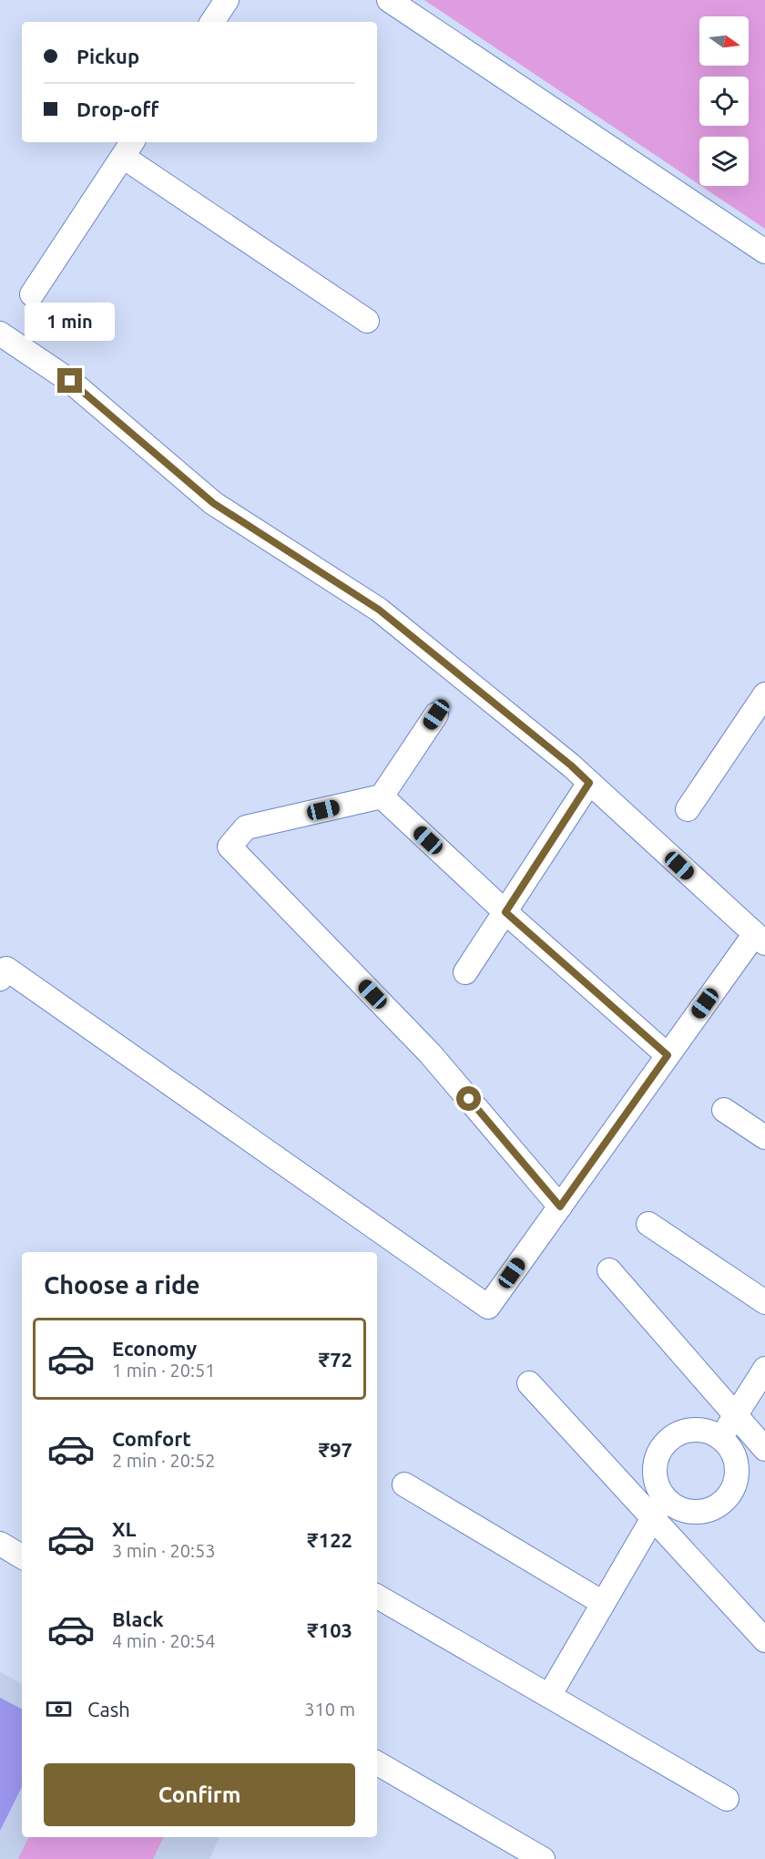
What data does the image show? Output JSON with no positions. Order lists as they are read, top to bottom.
{
  "north": "right",
  "page": {
    "banner": ["Pickup", "Drop-off"],
    "bubble": "1 min",
    "heading": "Choose a ride",
    "list": [
      {
        "name": "Economy",
        "note": "1 min · 20:51",
        "value": "₹72"
      },
      {
        "name": "Comfort",
        "note": "2 min · 20:52",
        "value": "₹97"
      },
      {
        "name": "XL",
        "note": "3 min · 20:53",
        "value": "₹122"
      },
      {
        "name": "Black",
        "note": "4 min · 20:54",
        "value": "₹103"
      }
    ],
    "pay": ["Cash", "310 m"],
    "buttons": "Confirm"
  }
}
